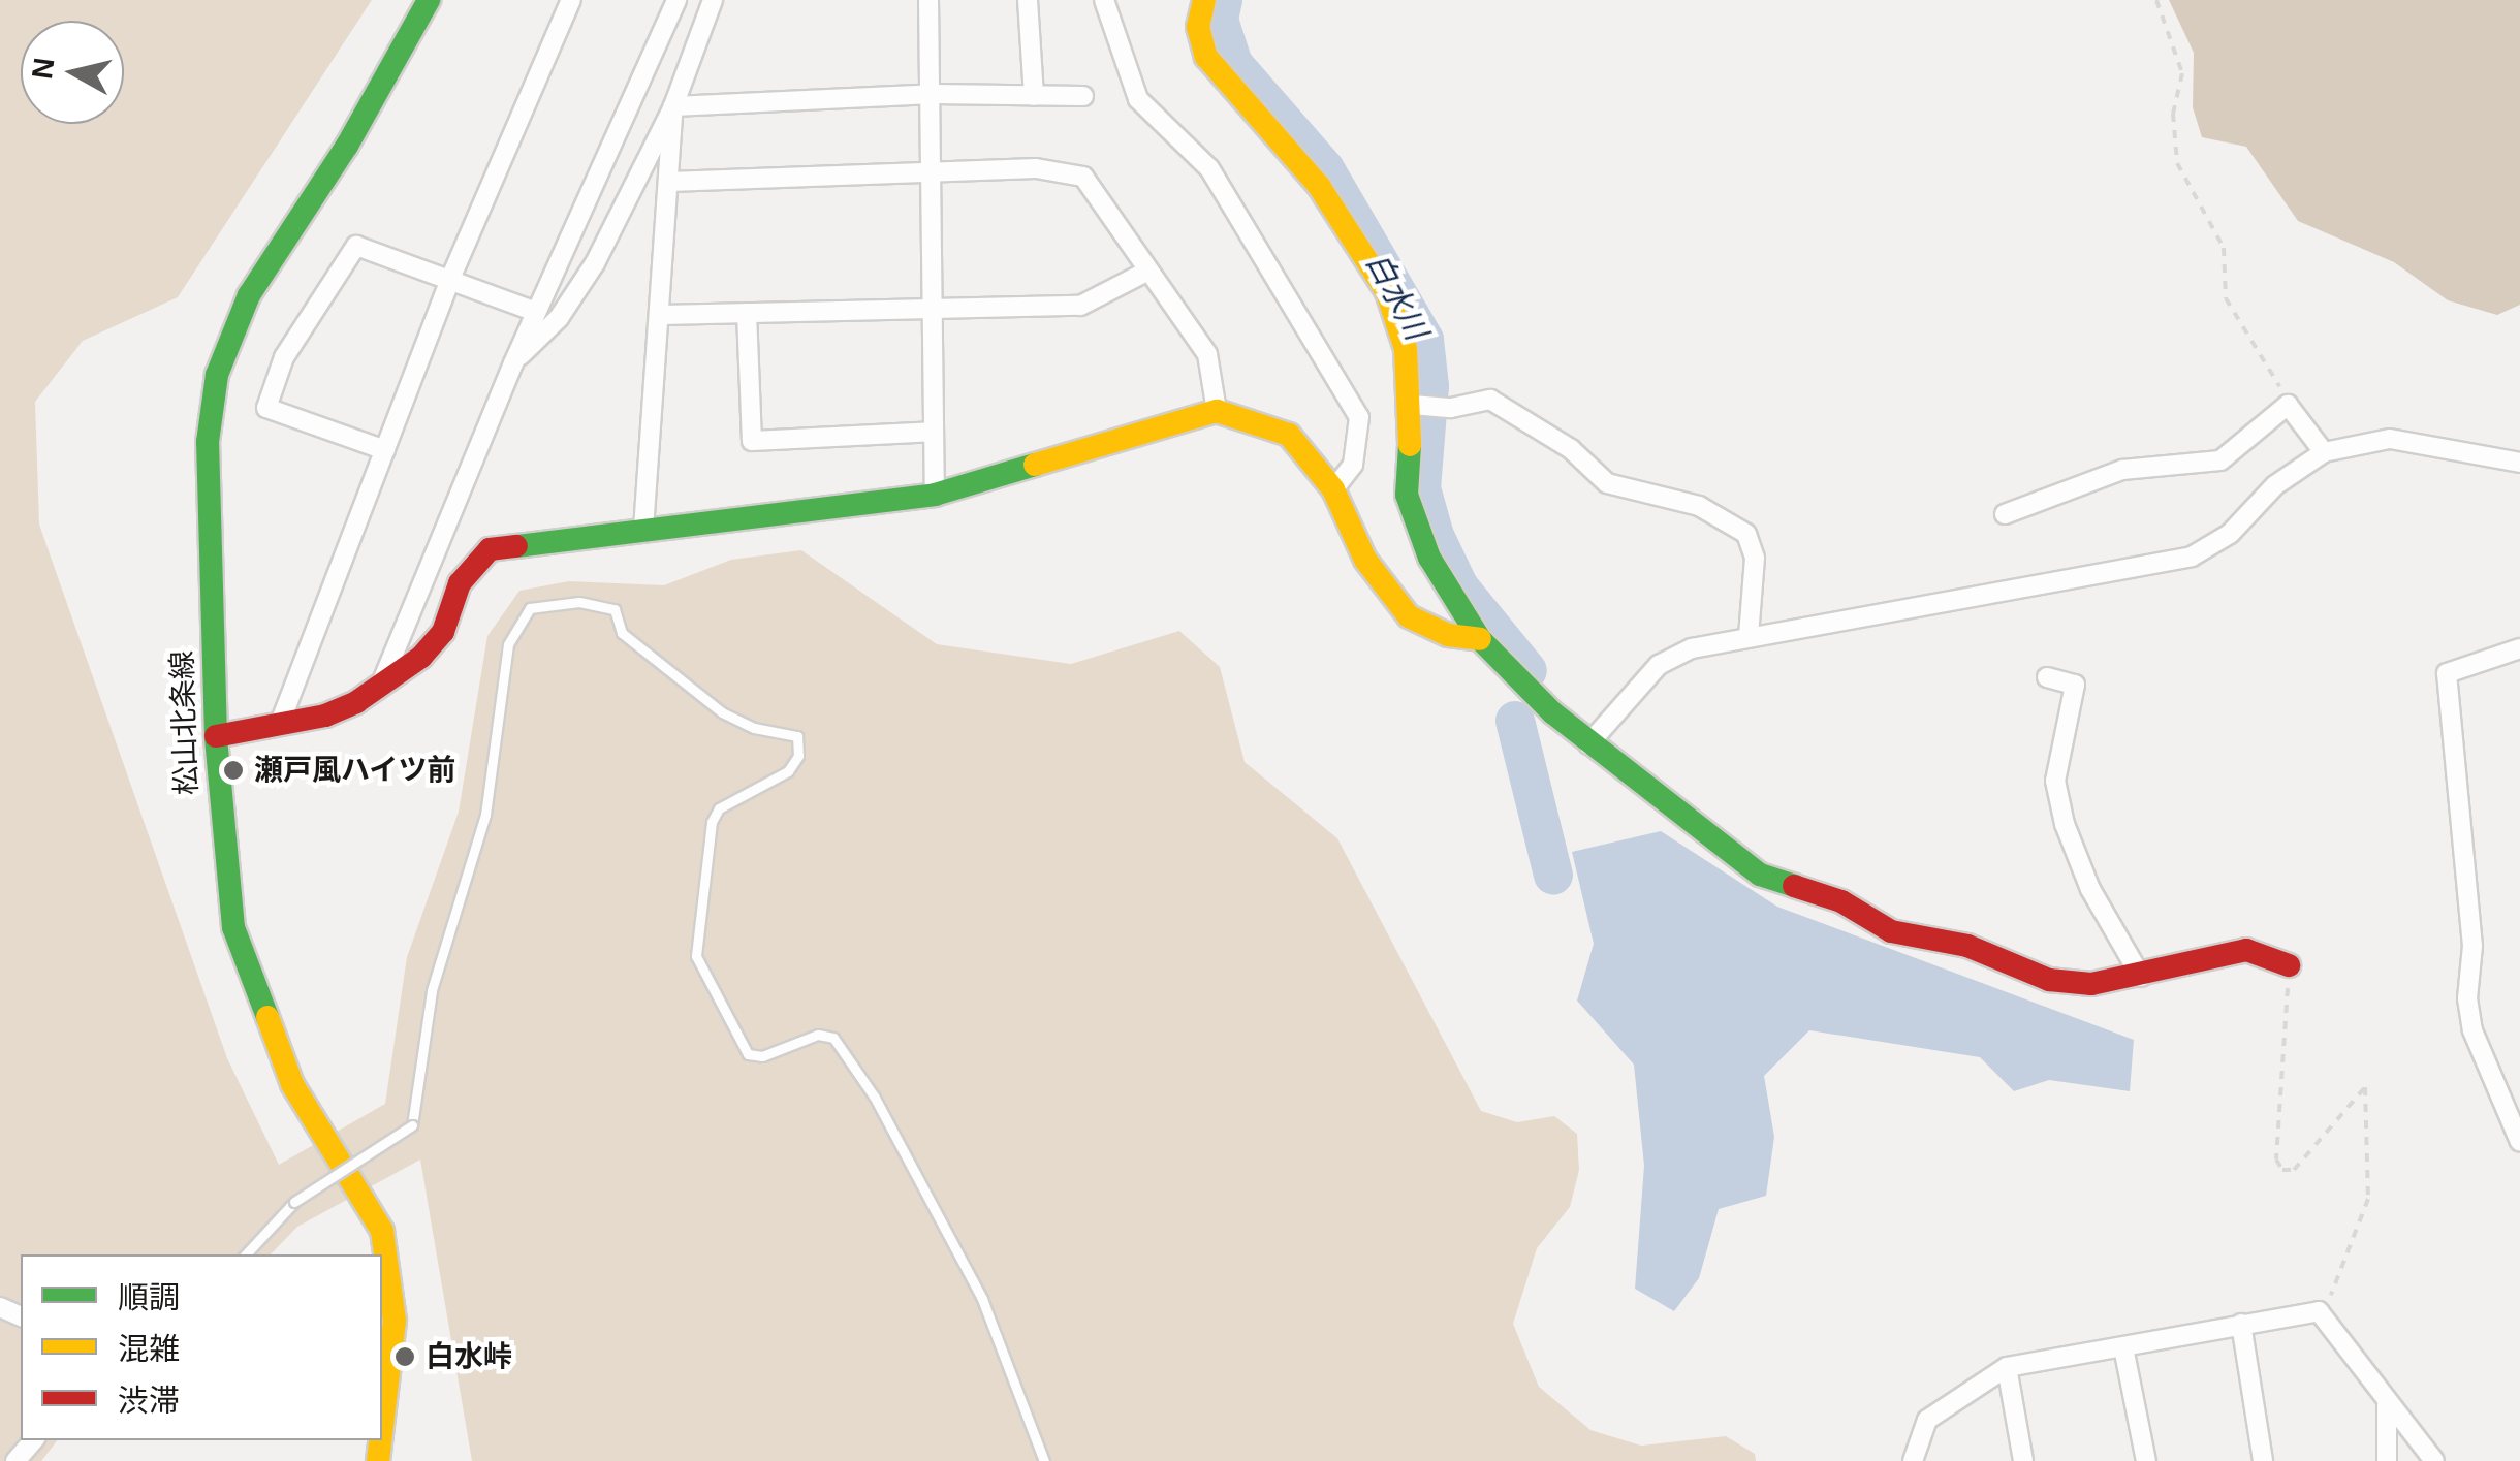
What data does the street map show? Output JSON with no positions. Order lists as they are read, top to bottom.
{
  "streets": {
    "street": ["松山北条線"]
  },
  "water": ["白水川"],
  "places": ["瀬戸風ハイツ前", "白水峠"],
  "legend": ["順調", "混雑", "渋滞"],
  "north": "left"
}
